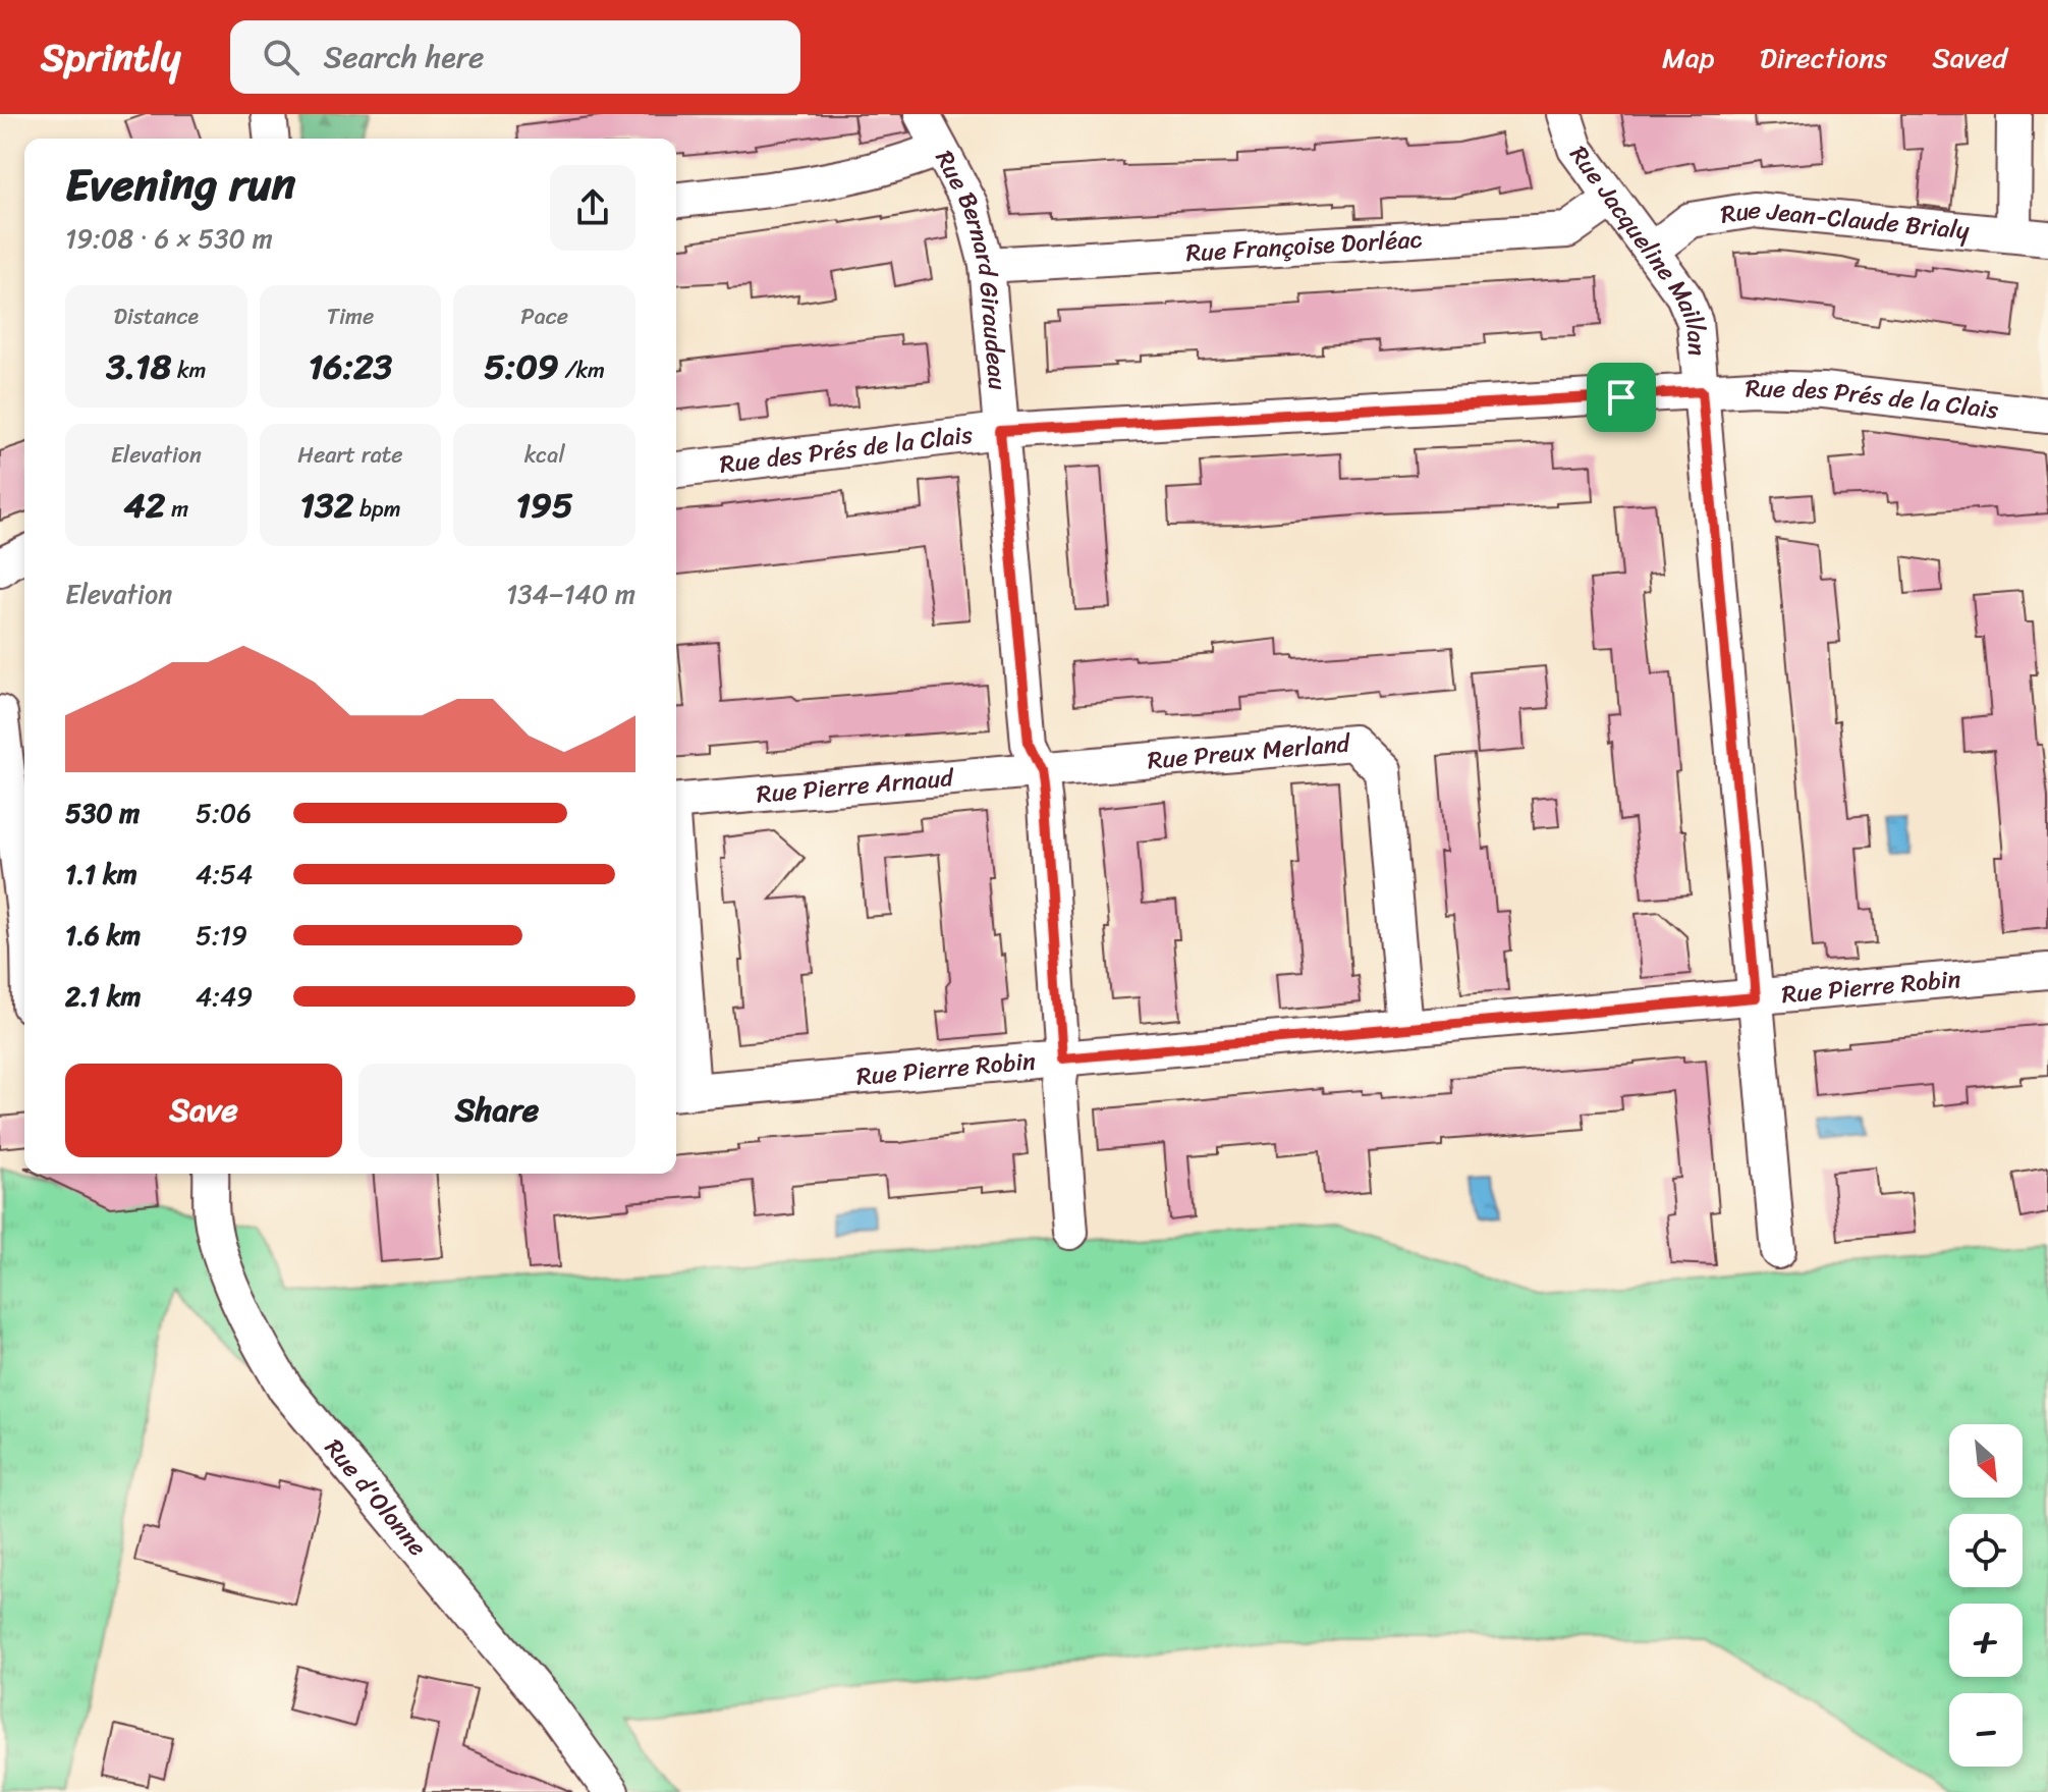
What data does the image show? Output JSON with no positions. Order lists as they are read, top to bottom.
{
  "streets": {
    "street": [
      "Rue Jean-Claude Brialy",
      "Rue Françoise Dorléac",
      "Rue Jacqueline Maillan",
      "Rue Bernard Giraudeau",
      "Rue des Prés de la Clais",
      "Rue Preux Merland",
      "Rue Pierre Arnaud",
      "Rue Pierre Robin",
      "Rue d'Olonne"
    ]
  },
  "crossings": [
    ["Rue Jean-Claude Brialy", "Rue Jacqueline Maillan"],
    ["Rue Françoise Dorléac", "Rue Jacqueline Maillan"],
    ["Rue Françoise Dorléac", "Rue Bernard Giraudeau"],
    ["Rue Jacqueline Maillan", "Rue des Prés de la Clais"],
    ["Rue Jacqueline Maillan", "Rue Pierre Robin"],
    ["Rue Bernard Giraudeau", "Rue des Prés de la Clais"],
    ["Rue Bernard Giraudeau", "Rue Preux Merland"],
    ["Rue Bernard Giraudeau", "Rue Pierre Arnaud"],
    ["Rue Bernard Giraudeau", "Rue Pierre Robin"],
    ["Rue Preux Merland", "Rue Pierre Arnaud"],
    ["Rue Preux Merland", "Rue Pierre Robin"],
    ["Rue Pierre Arnaud", "Rue Pierre Robin"]
  ],
  "north": "bottom right",
  "page": {
    "header": "Sprintly",
    "search": "Search here",
    "nav": ["Map", "Directions", "Saved"],
    "heading": ["Evening run", "19:08 · 6 × 530 m"],
    "stats": [
      ["Distance", "3.18 km"],
      ["Time", "16:23"],
      ["Pace", "5:09 /km"],
      ["Elevation", "42 m"],
      ["Heart rate", "132 bpm"],
      ["kcal", "195"]
    ],
    "chart": ["Elevation", "134–140 m"],
    "list": [
      {
        "name": "530 m",
        "note": "5:06"
      },
      {
        "name": "1.1 km",
        "note": "4:54"
      },
      {
        "name": "1.6 km",
        "note": "5:19"
      },
      {
        "name": "2.1 km",
        "note": "4:49"
      }
    ],
    "buttons": ["Save", "Share"],
    "map_buttons": ["+", "−"]
  }
}
